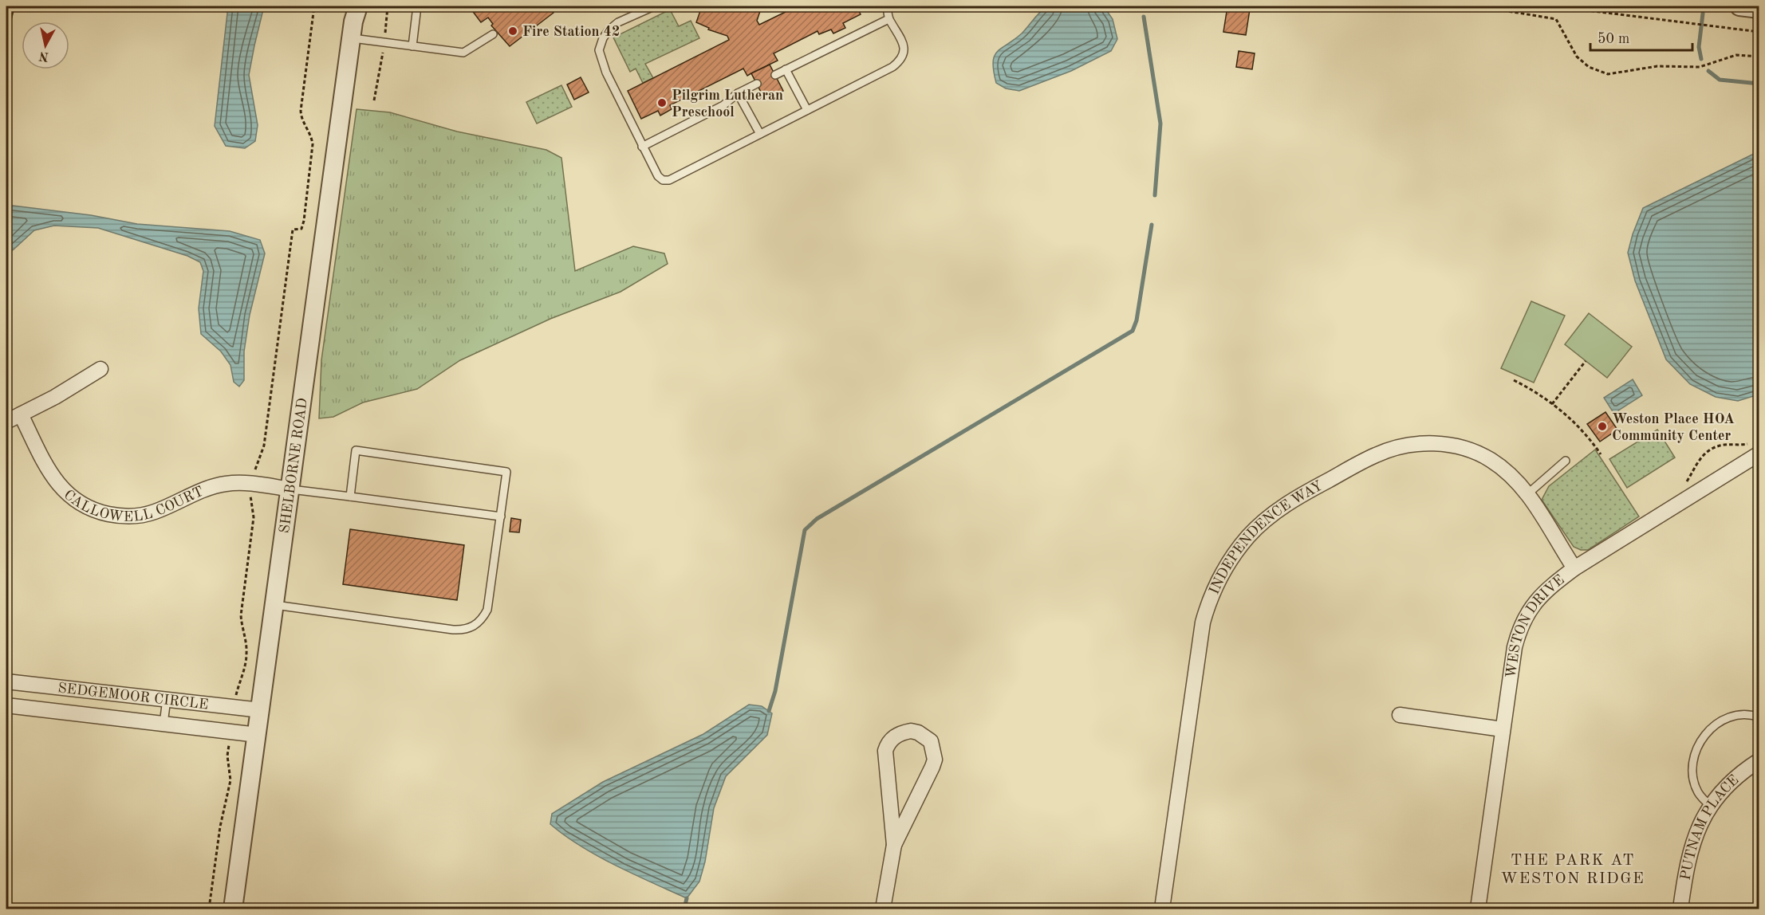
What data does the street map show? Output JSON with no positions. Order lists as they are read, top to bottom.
{
  "streets": {
    "street": [
      "SHELBORNE ROAD",
      "CALLOWELL COURT",
      "INDEPENDENCE WAY",
      "WESTON DRIVE",
      "SEDGEMOOR CIRCLE",
      "PUTNAM PLACE"
    ]
  },
  "crossings": [
    ["SHELBORNE ROAD", "CALLOWELL COURT"],
    ["SHELBORNE ROAD", "SEDGEMOOR CIRCLE"],
    ["INDEPENDENCE WAY", "WESTON DRIVE"]
  ],
  "districts": ["THE PARK AT WESTON RIDGE"],
  "places": ["Fire Station 42", "Pilgrim Lutheran Preschool", "Weston Place HOA Community Center"],
  "scale_bar": "50 m",
  "north": "bottom"
}
